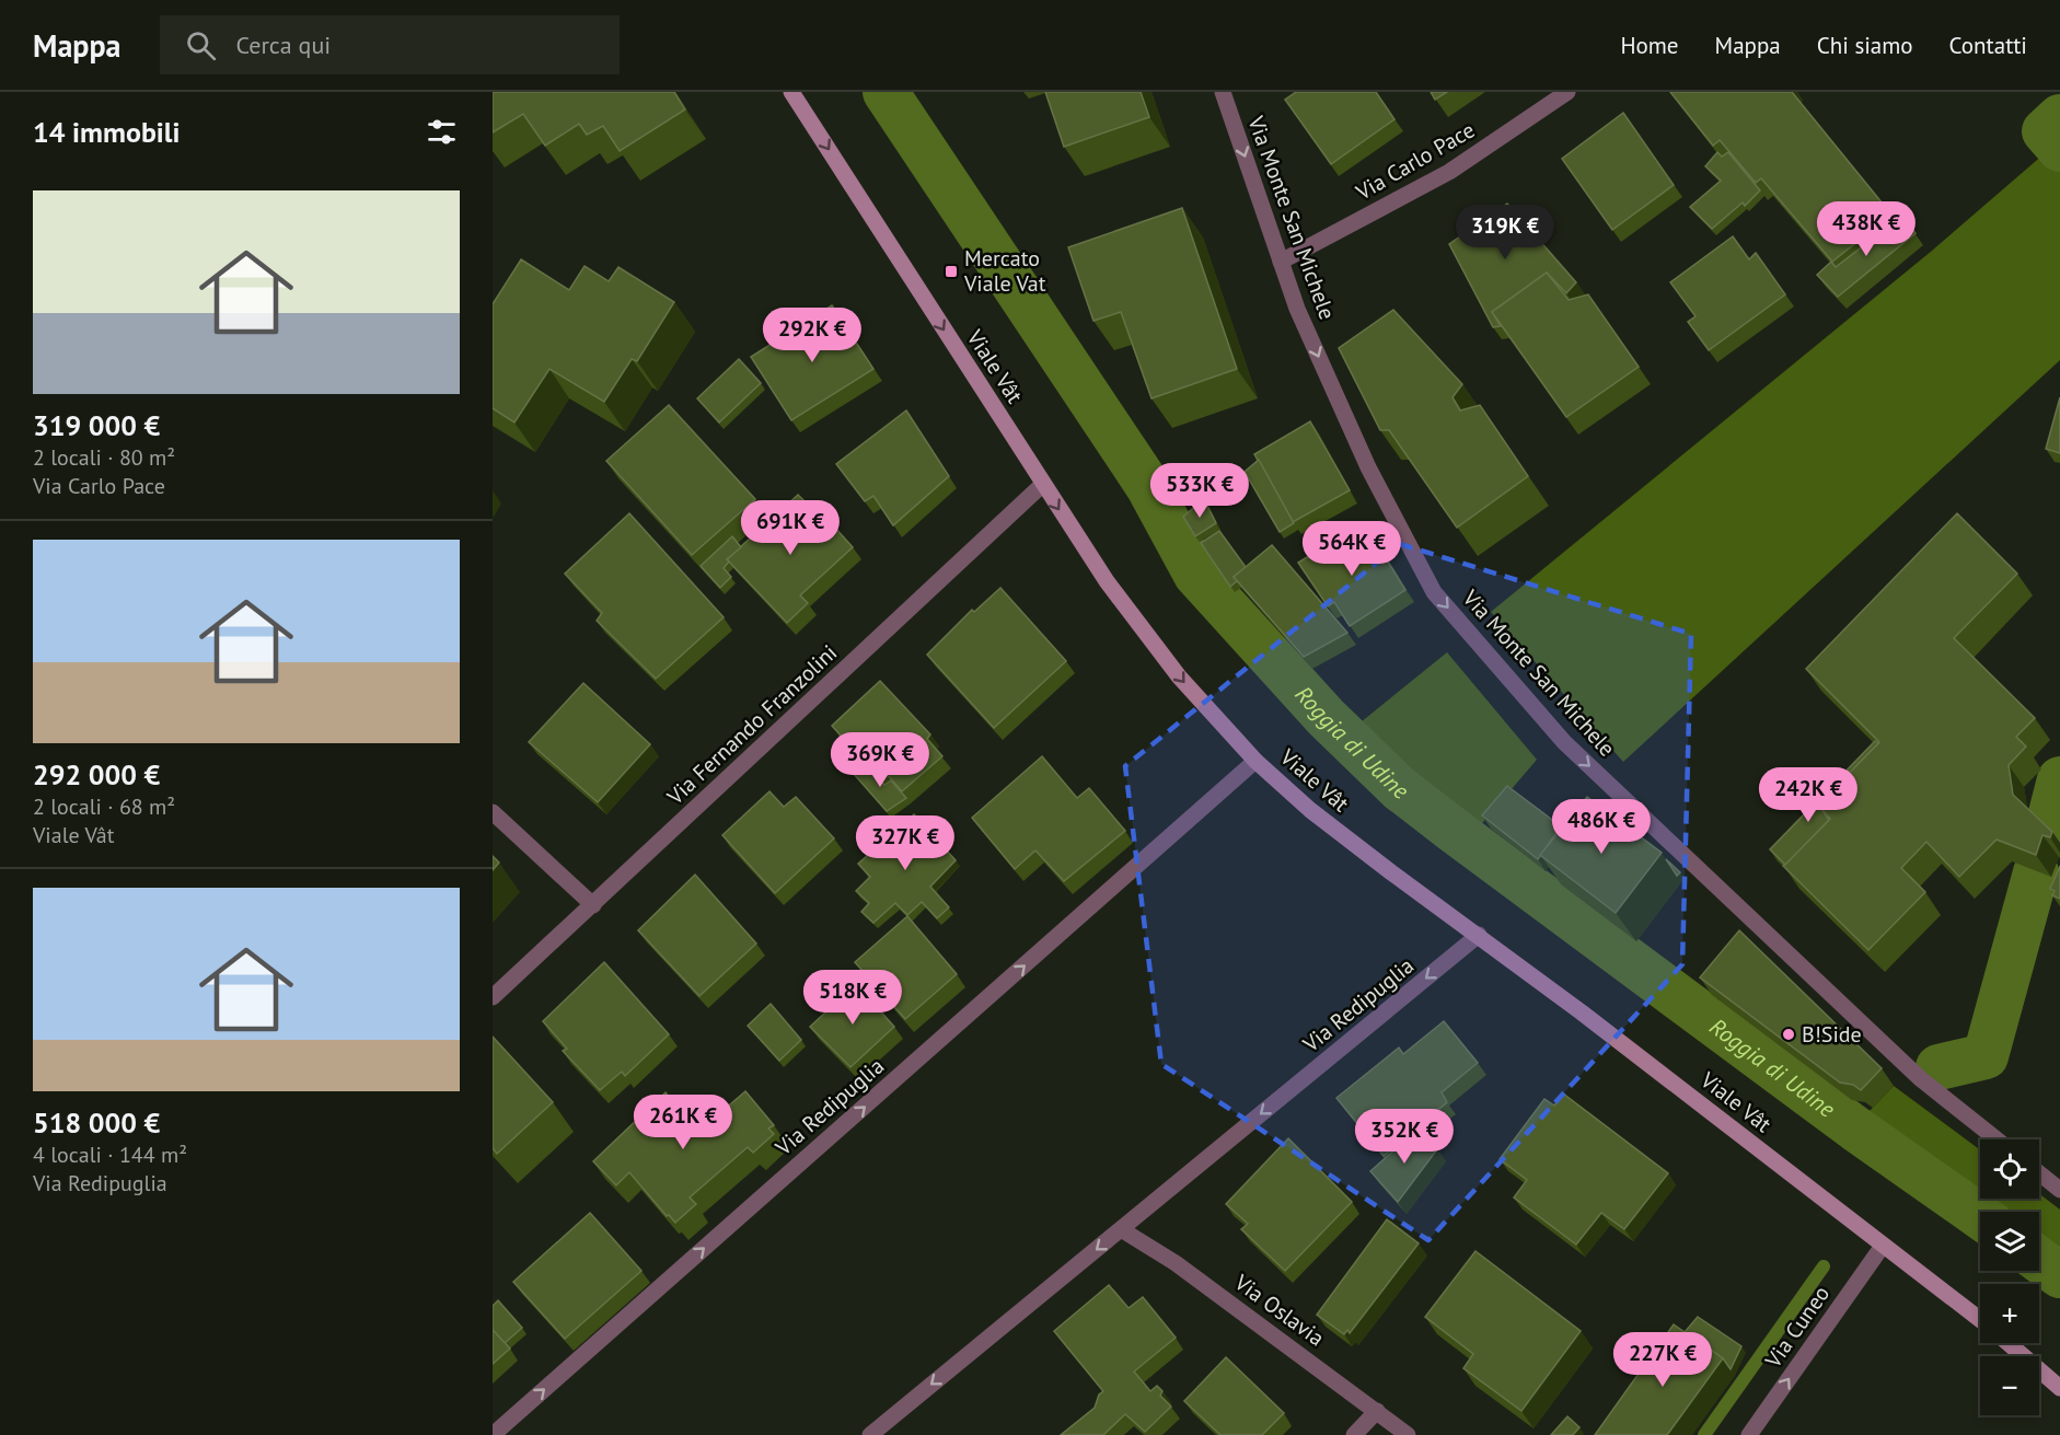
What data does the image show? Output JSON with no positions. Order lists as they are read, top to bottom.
{
  "streets": {
    "main road": ["Viale Vât"],
    "street": [
      "Via Carlo Pace",
      "Via Monte San Michele",
      "Via Fernando Franzolini",
      "Via Redipuglia",
      "Via Oslavia",
      "Via Cuneo"
    ]
  },
  "crossings": [
    ["Via Carlo Pace", "Via Monte San Michele"],
    ["Viale Vât", "Via Fernando Franzolini"],
    ["Viale Vât", "Via Redipuglia"],
    ["Viale Vât", "Via Cuneo"],
    ["Via Redipuglia", "Via Oslavia"]
  ],
  "one_way": ["Via Monte San Michele", "Viale Vât", "Via Cuneo"],
  "water": ["Roggia di Udine"],
  "places": {
    "transit": ["Mercato Viale Vat"],
    "other": ["B!Side"]
  },
  "page": {
    "header": "Mappa",
    "search": "Cerca qui",
    "nav": [
      "Home",
      "Mappa",
      "Chi siamo",
      "Contatti"
    ],
    "heading": "14 immobili",
    "list": [
      {
        "name": "319 000 €",
        "note": "2 locali · 80 m² · Via Carlo Pace"
      },
      {
        "name": "292 000 €",
        "note": "2 locali · 68 m² · Viale Vât"
      },
      {
        "name": "518 000 €",
        "note": "4 locali · 144 m² · Via Redipuglia"
      }
    ],
    "price": [
      "438K €",
      "319K €",
      "292K €",
      "533K €",
      "691K €",
      "564K €",
      "369K €",
      "242K €",
      "486K €",
      "327K €",
      "518K €",
      "261K €",
      "352K €",
      "227K €"
    ],
    "map_buttons": ["+", "−"]
  }
}
